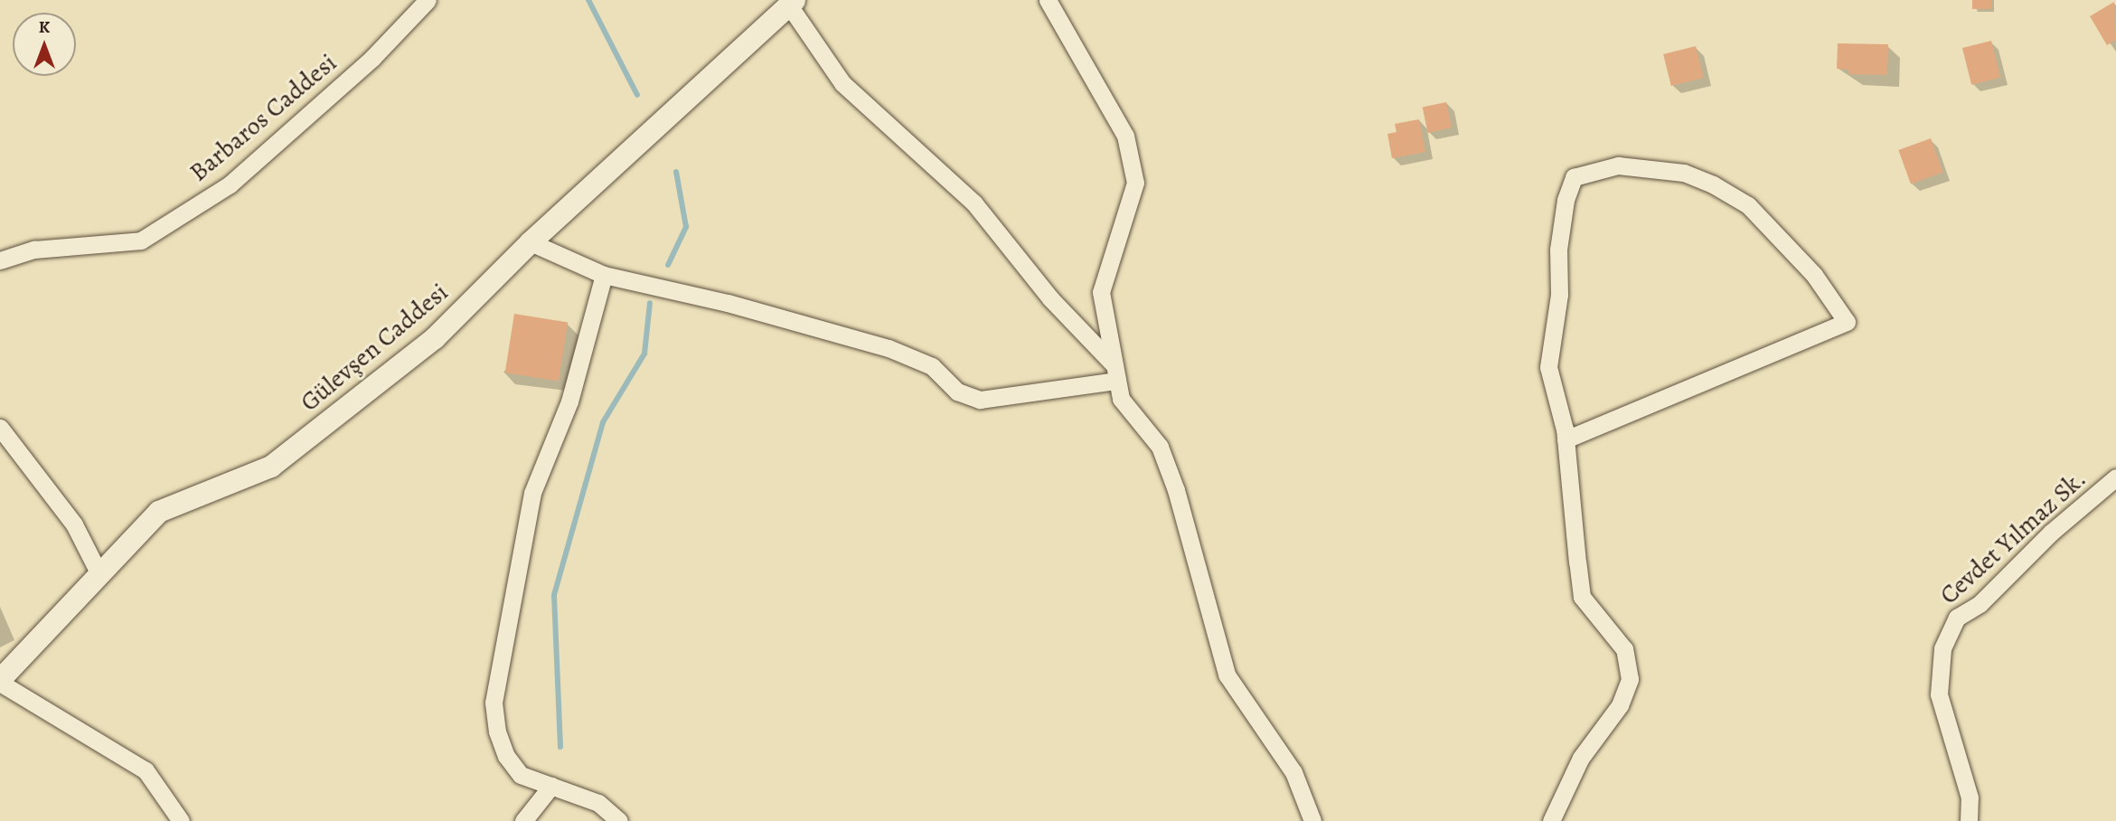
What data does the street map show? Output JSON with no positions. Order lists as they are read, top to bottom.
{
  "streets": {
    "street": ["Barbaros Caddesi", "Gülevşen Caddesi", "Cevdet Yılmaz Sk."]
  },
  "north": "top"
}
